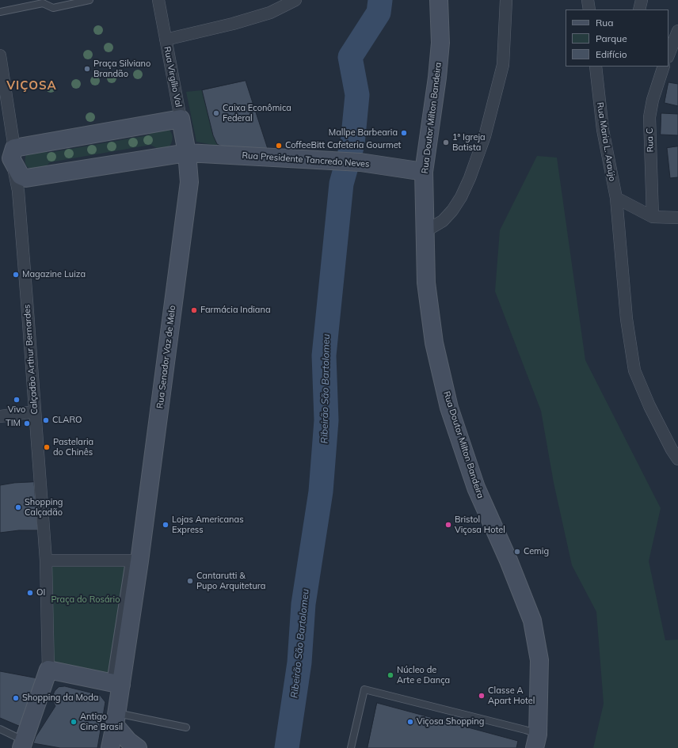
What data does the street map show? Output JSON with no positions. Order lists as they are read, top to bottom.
{
  "streets": {
    "street": [
      "Rua Virgílio Val",
      "Rua Doutor Milton Bandeira",
      "Rua C",
      "Rua Maria L. Araújo",
      "Rua Presidente Tancredo Neves",
      "Rua Senador Vaz de Melo",
      "Calçadão Arthur Bernardes"
    ]
  },
  "crossings": [
    ["Rua Virgílio Val", "Rua Presidente Tancredo Neves"],
    ["Rua Virgílio Val", "Rua Senador Vaz de Melo"],
    ["Rua Doutor Milton Bandeira", "Rua Presidente Tancredo Neves"],
    ["Rua Presidente Tancredo Neves", "Rua Senador Vaz de Melo"],
    ["Rua Presidente Tancredo Neves", "Calçadão Arthur Bernardes"]
  ],
  "districts": ["VIÇOSA"],
  "water": ["Ribeirão São Bartolomeu"],
  "parks": ["Praça do Rosário"],
  "places": [
    "Praça Silviano Brandão",
    "Caixa Econômica Federal",
    "Mallpe Barbearia",
    "1ª Igreja Batista",
    "CoffeeBitt Cafeteria Gourmet",
    "Magazine Luiza",
    "Farmácia Indiana",
    "Vivo",
    "CLARO",
    "TIM",
    "Pastelaria do Chinês",
    "Shopping Calçadão",
    "Lojas Americanas Express",
    "Bristol Viçosa Hotel",
    "Cemig",
    "Cantarutti & Pupo Arquitetura",
    "OI",
    "Núcleo de Arte e Dança",
    "Classe A Apart Hotel",
    "Shopping da Moda",
    "Antigo Cine Brasil",
    "Viçosa Shopping"
  ],
  "legend": ["Rua", "Parque", "Edifício"]
}
